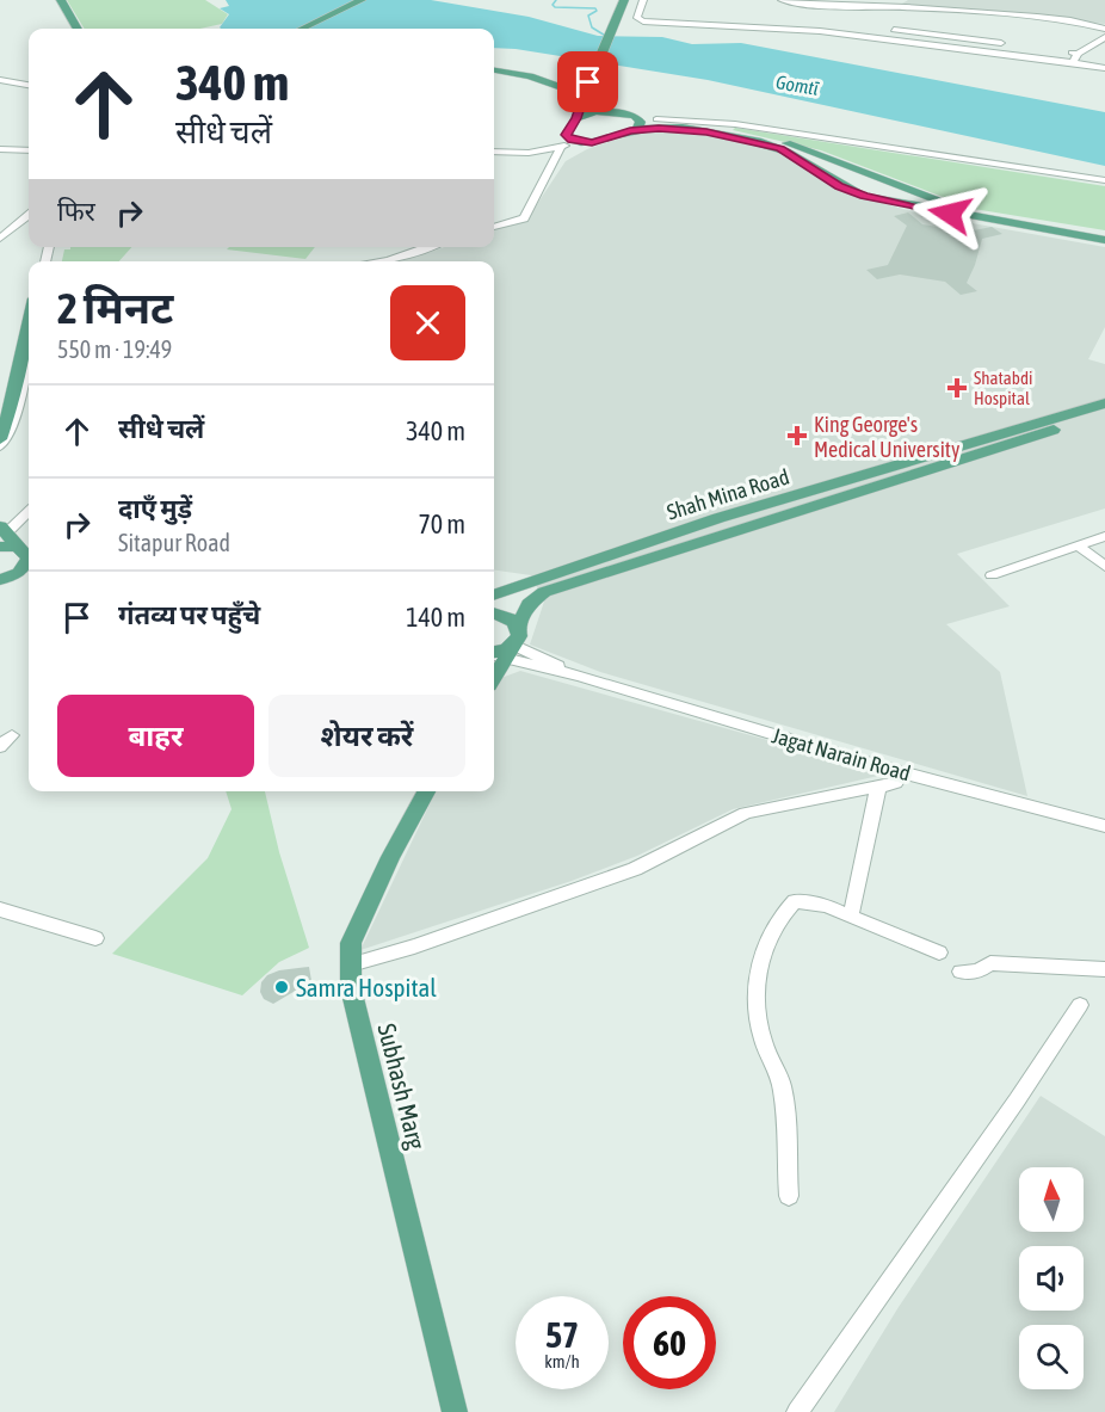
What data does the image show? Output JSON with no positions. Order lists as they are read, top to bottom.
{
  "streets": {
    "main road": ["Shah Mina Road", "Subhash Marg"],
    "street": ["Jagat Narain Road"]
  },
  "crossings": [
    ["Shah Mina Road", "Jagat Narain Road"]
  ],
  "water": ["Gomtī"],
  "places": {
    "health": ["Shatabdi Hospital", "King George's Medical University"],
    "other": ["Samra Hospital"]
  },
  "north": "top",
  "page": {
    "turn": ["340 m", "सीधे चलें"],
    "then": "फिर",
    "heading": ["2 मिनट", "550 m · 19:49"],
    "list": [
      {
        "name": "सीधे चलें",
        "value": "340 m"
      },
      {
        "name": "दाएँ मुड़ें",
        "note": "Sitapur Road",
        "value": "70 m"
      },
      {
        "name": "गंतव्य पर पहुँचे",
        "value": "140 m"
      }
    ],
    "buttons": ["बाहर", "शेयर करें"],
    "speed": "57 km/h",
    "limit": "60"
  }
}
